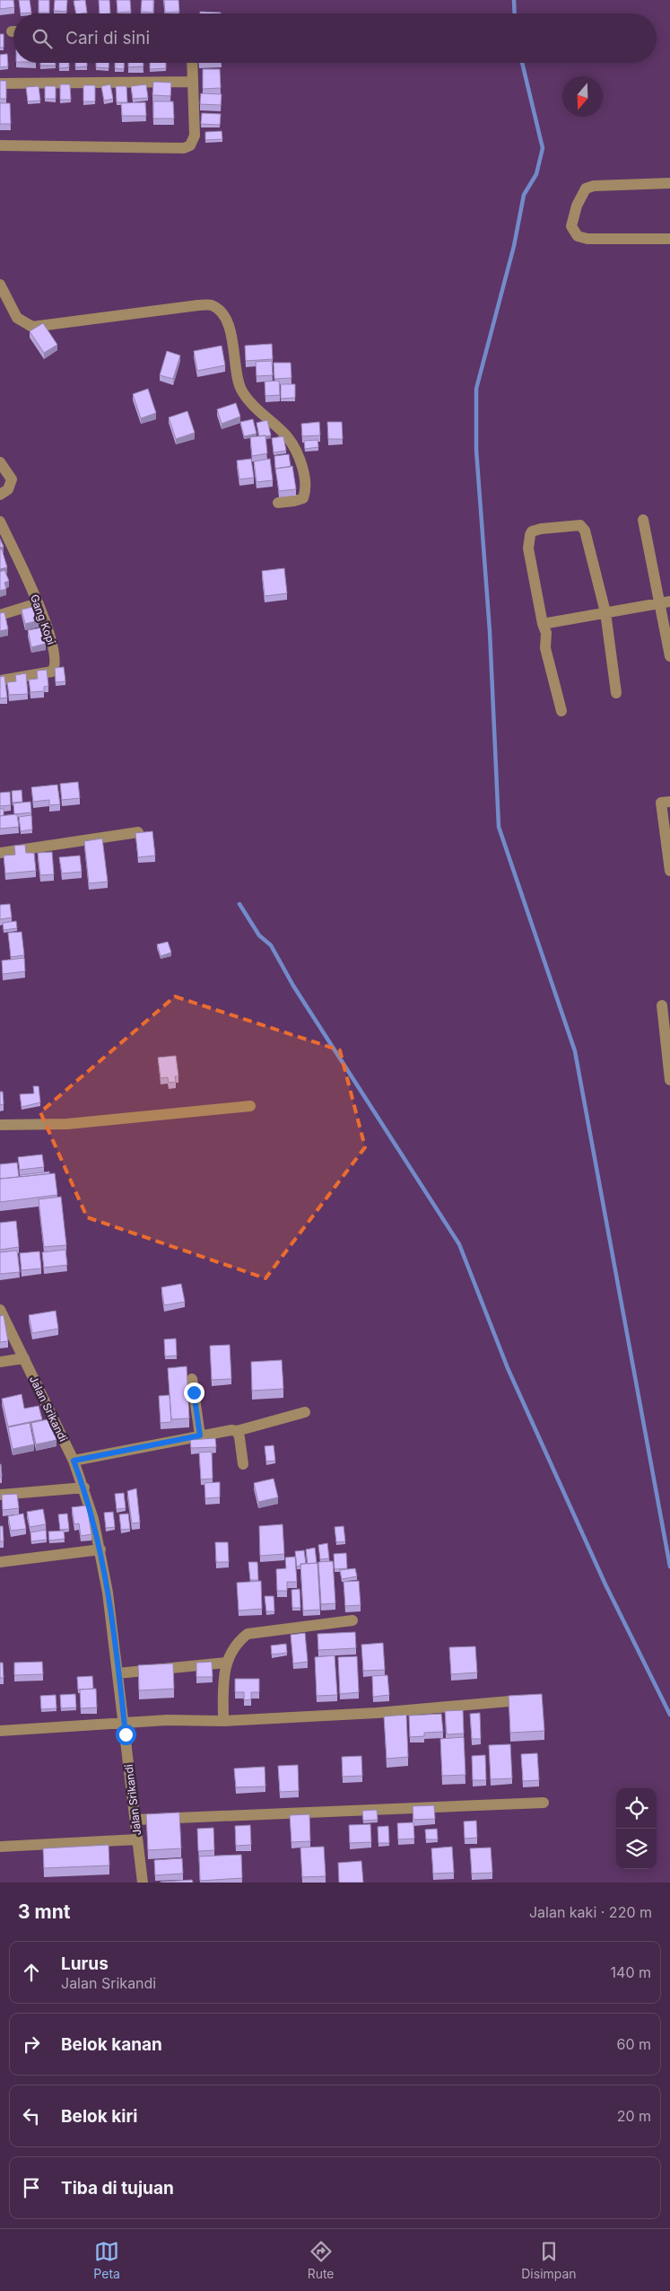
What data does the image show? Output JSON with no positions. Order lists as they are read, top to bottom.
{
  "streets": {
    "street": ["Gang Kopi", "Jalan Srikandi"]
  },
  "north": "bottom",
  "page": {
    "search": "Cari di sini",
    "heading": ["3 mnt", "Jalan kaki · 220 m"],
    "list": [
      ["Lurus", "Jalan Srikandi", "140 m"],
      ["Belok kanan", "60 m"],
      ["Belok kiri", "20 m"],
      "Tiba di tujuan"
    ],
    "nav": ["Peta", "Rute", "Disimpan"]
  }
}
